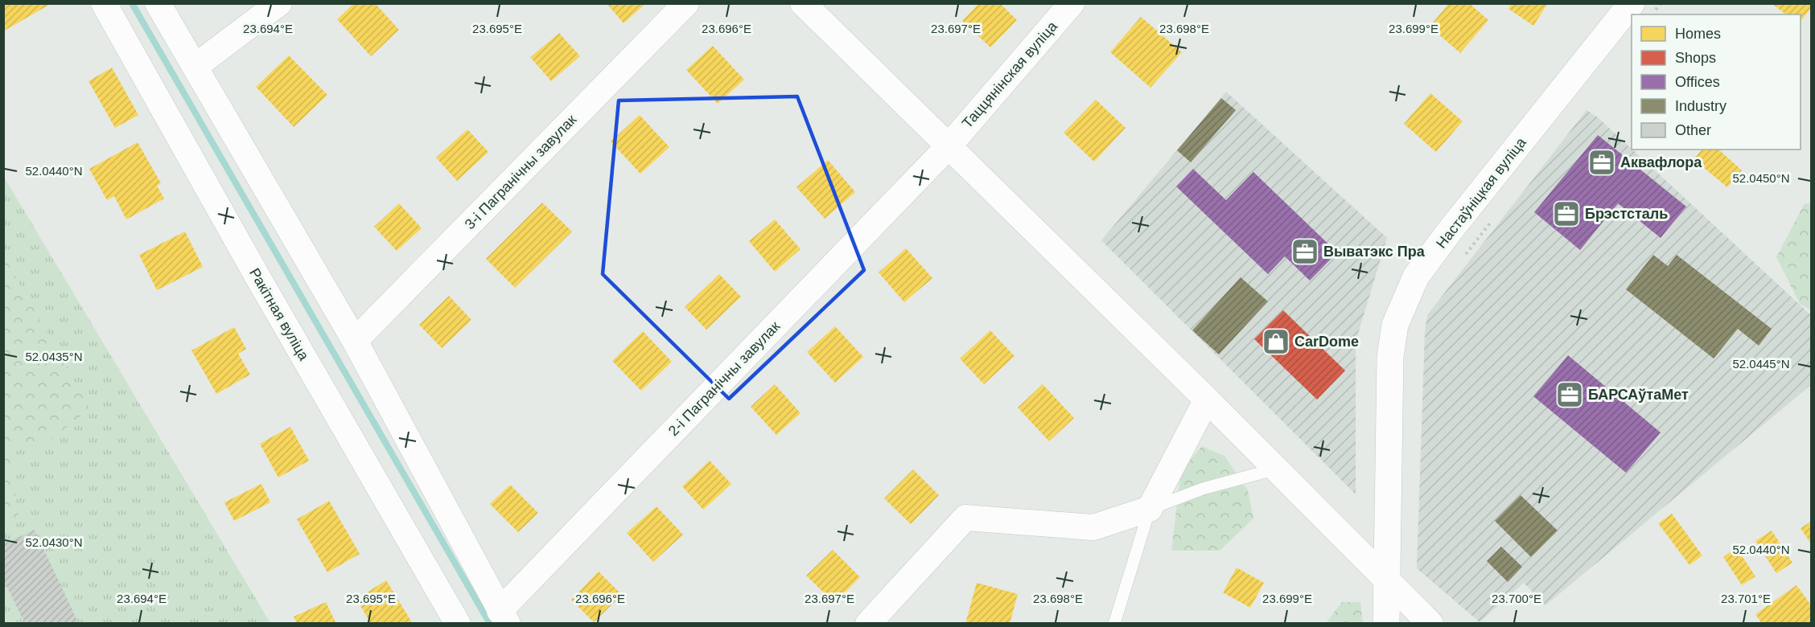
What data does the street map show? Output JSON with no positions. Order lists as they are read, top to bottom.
{
  "streets": {
    "street": [
      "Таццянінская вуліца",
      "3-і Пагранічны завулак",
      "Настаўніцкая вуліца",
      "Ракітная вуліца",
      "2-і Пагранічны завулак"
    ]
  },
  "crossings": [
    ["Таццянінская вуліца", "2-і Пагранічны завулак"]
  ],
  "places": {
    "office": [
      "Аквафлора",
      "Брэстсталь",
      "Выватэкс Пра",
      "БАРСАўтаМет"
    ],
    "shop": ["CarDome"]
  },
  "legend": [
    "Homes",
    "Shops",
    "Offices",
    "Industry",
    "Other"
  ],
  "coordinates": [
    "23.694°E",
    "23.695°E",
    "23.696°E",
    "23.697°E",
    "23.698°E",
    "23.699°E",
    "52.0440°N",
    "52.0450°N",
    "52.0435°N",
    "52.0445°N",
    "52.0430°N",
    "23.700°E",
    "23.701°E"
  ]
}
